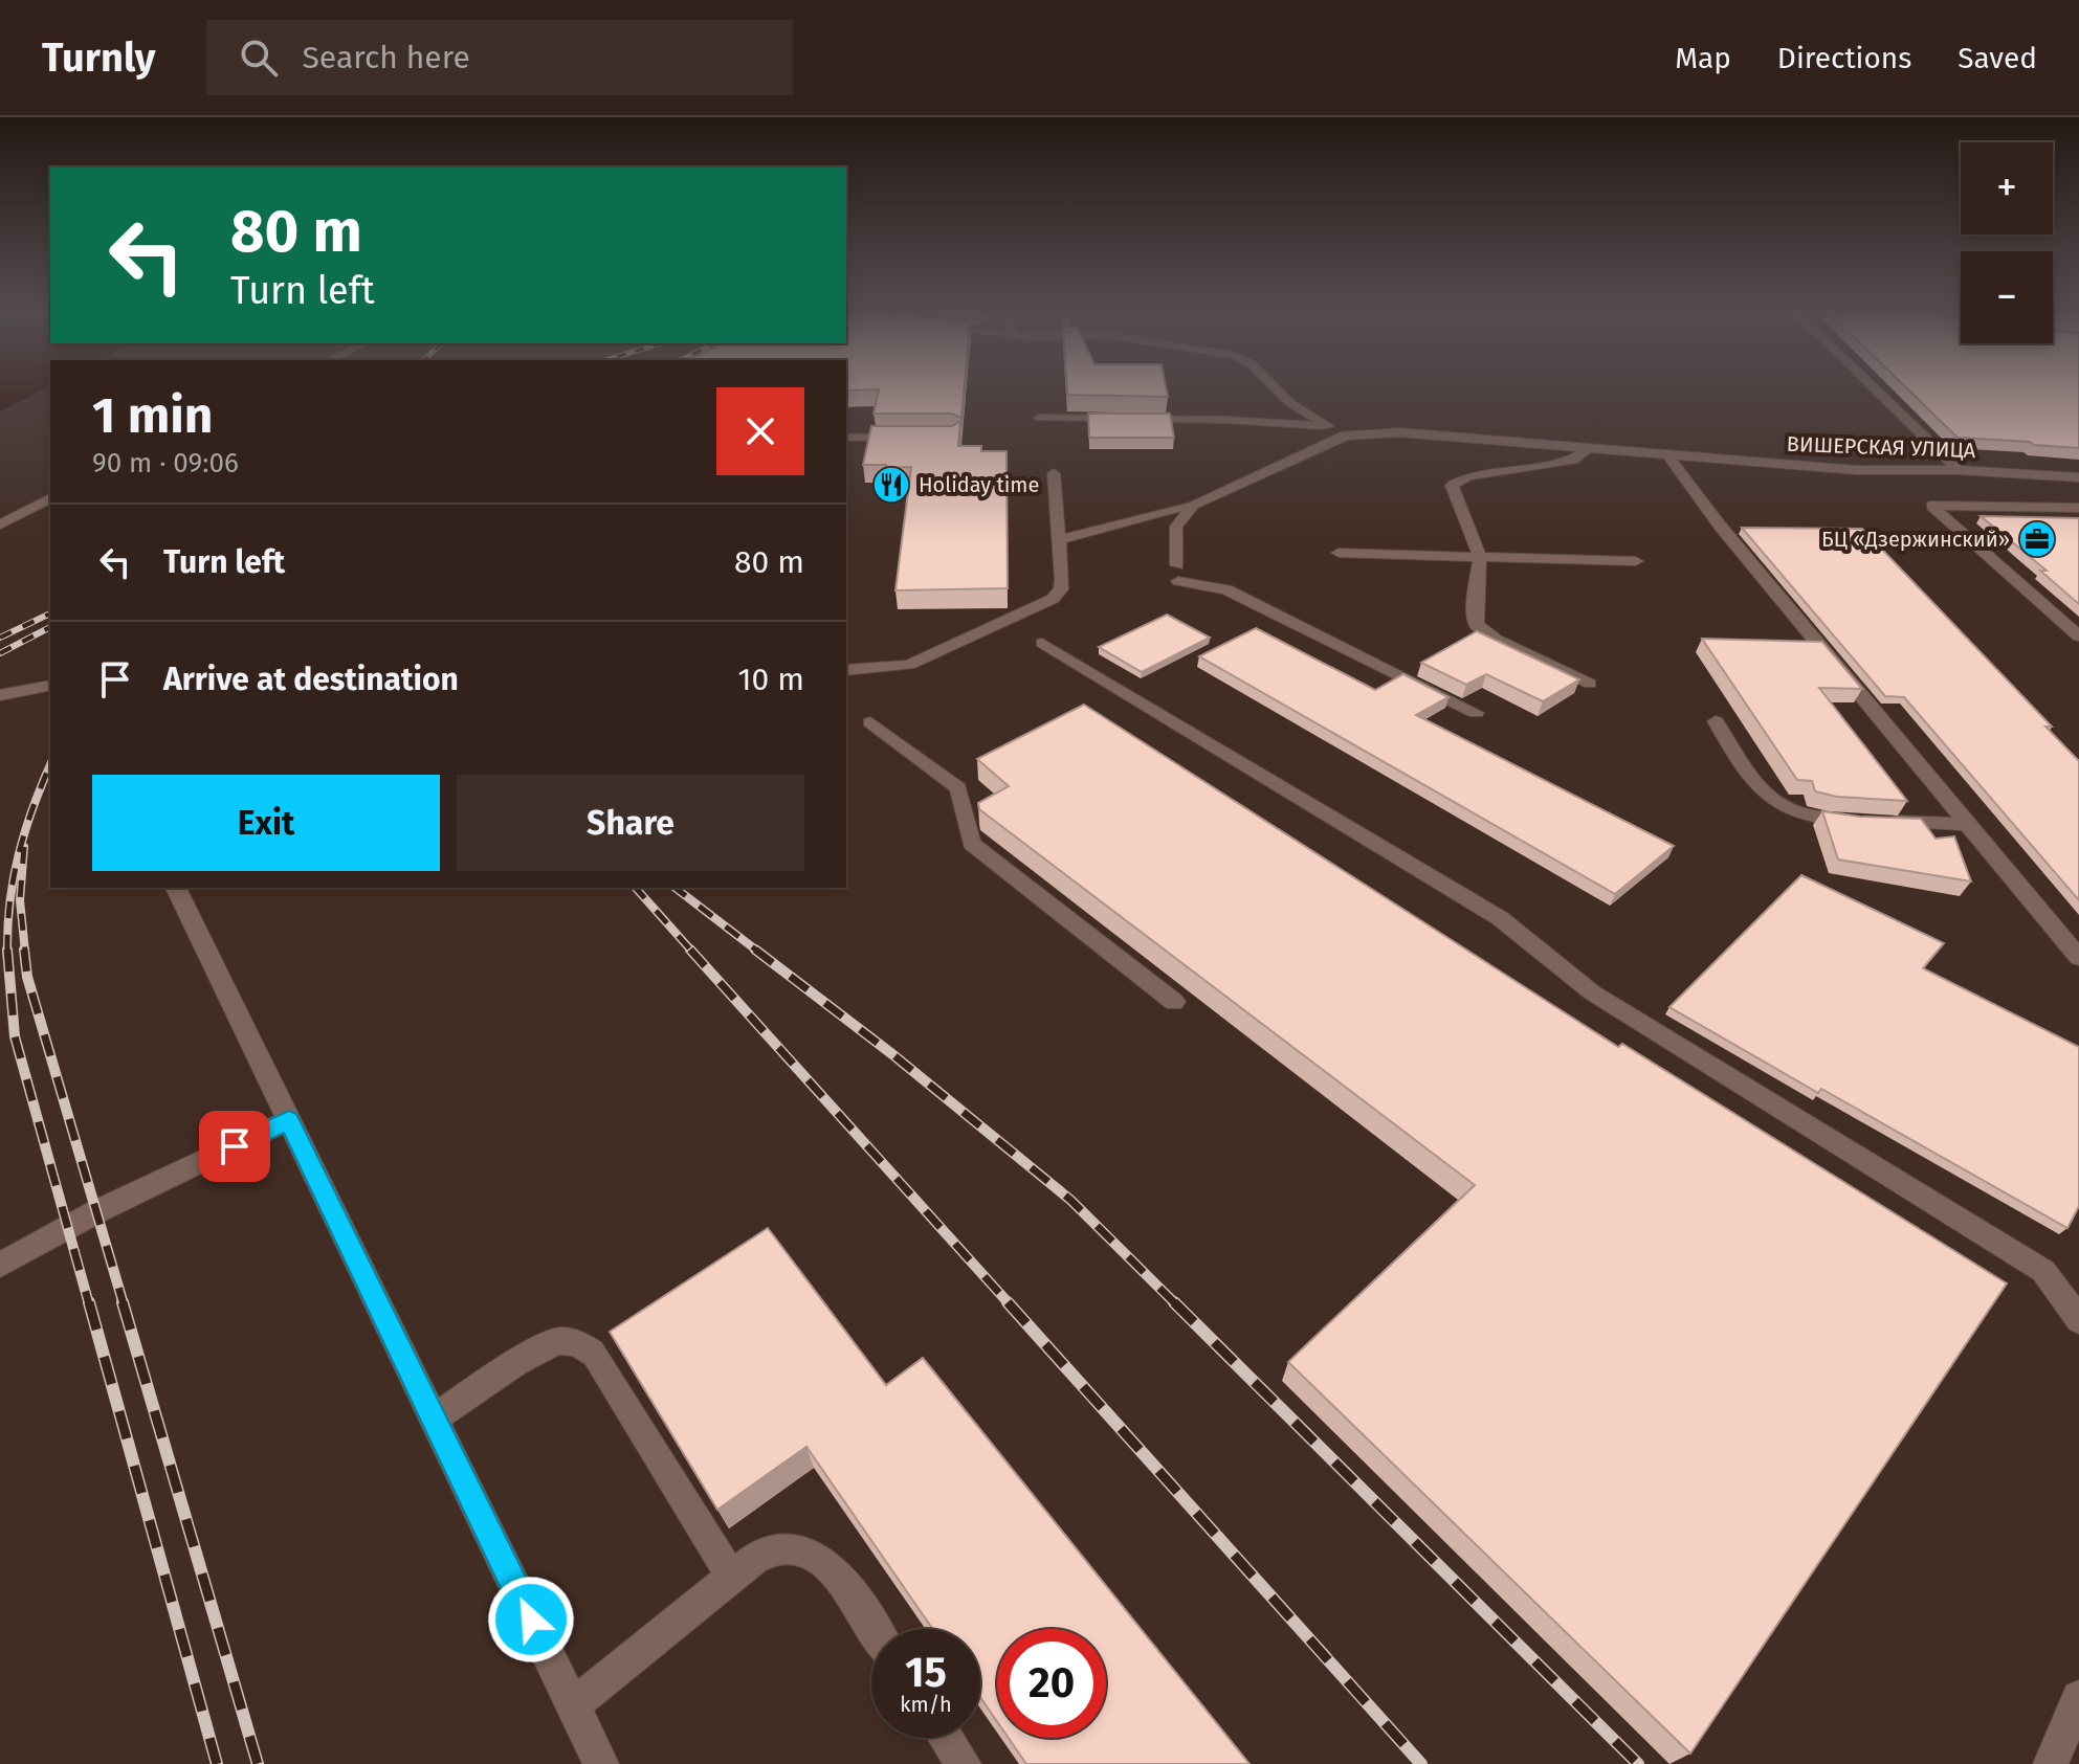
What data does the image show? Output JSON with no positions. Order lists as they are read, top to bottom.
{
  "streets": {
    "street": ["ВИШЕРСКАЯ УЛИЦА"]
  },
  "places": {
    "restaurant": ["Holiday time"],
    "office": ["БЦ «Дзержинский»"]
  },
  "page": {
    "header": "Turnly",
    "search": "Search here",
    "nav": ["Map", "Directions", "Saved"],
    "map_buttons": ["+", "−"],
    "turn": ["80 m", "Turn left"],
    "heading": ["1 min", "90 m · 09:06"],
    "list": [
      {
        "name": "Turn left",
        "value": "80 m"
      },
      {
        "name": "Arrive at destination",
        "value": "10 m"
      }
    ],
    "buttons": ["Exit", "Share"],
    "speed": "15 km/h",
    "limit": "20"
  }
}
